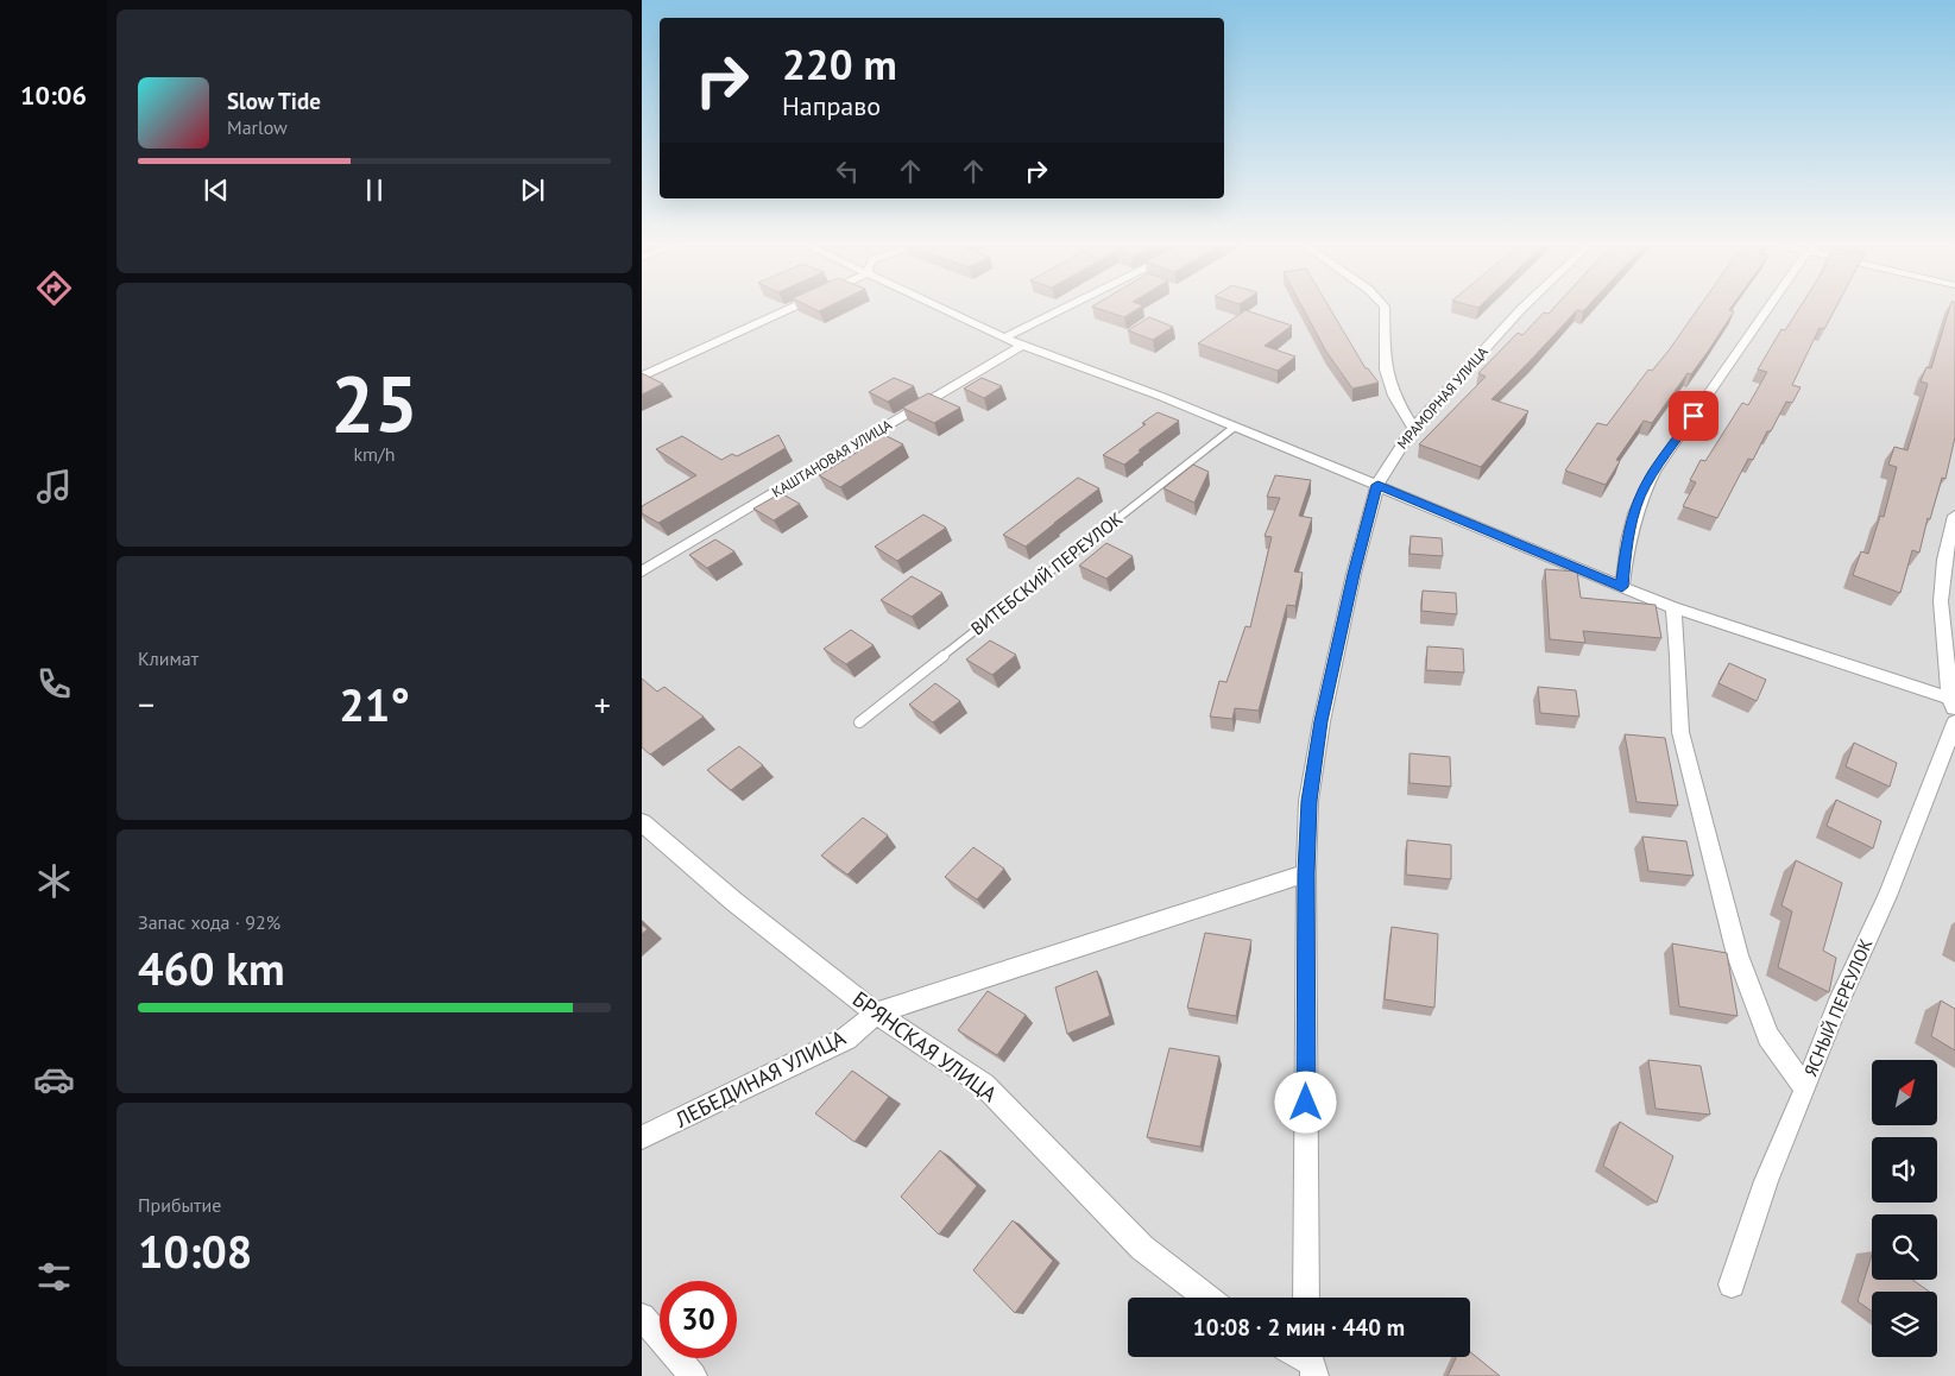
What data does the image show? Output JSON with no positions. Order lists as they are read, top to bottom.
{
  "streets": {
    "street": [
      "МРАМОРНАЯ УЛИЦА",
      "КАШТАНОВАЯ УЛИЦА",
      "ЯСНЫЙ ПЕРЕУЛОК",
      "БРЯНСКАЯ УЛИЦА",
      "ЛЕБЕДИНАЯ УЛИЦА"
    ],
    "lane": ["ВИТЕБСКИЙ ПЕРЕУЛОК"]
  },
  "crossings": [
    ["БРЯНСКАЯ УЛИЦА", "ЛЕБЕДИНАЯ УЛИЦА"]
  ],
  "north": "top right",
  "page": {
    "tabs": "10:06",
    "turn": ["220 m", "Направо"],
    "song": ["Slow Tide", "Marlow"],
    "tile": [
      ["25", "km/h"],
      "Климат",
      ["Запас хода · 92%", "460 km"],
      ["Прибытие", "10:08"]
    ],
    "heat": ["−", "21°", "+"],
    "limit": "30",
    "trip": "10:08 · 2 мин · 440 m"
  }
}
